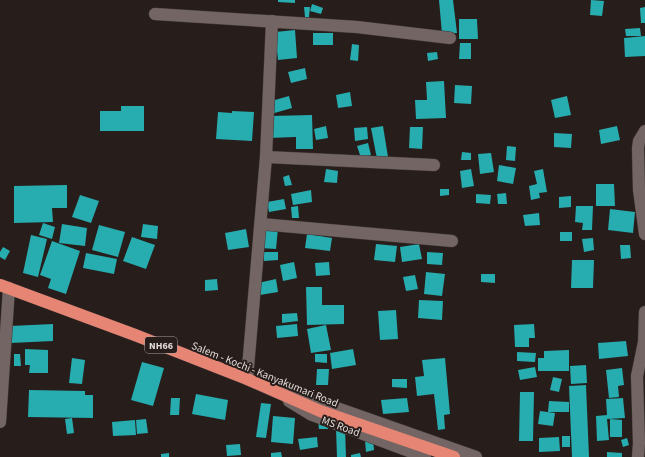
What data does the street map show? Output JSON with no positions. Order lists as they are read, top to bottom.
{
  "streets": {
    "highway": ["NH66", "Salem - Kochi - Kanyakumari Road"],
    "street": ["MS Road"]
  },
  "crossings": [
    ["Salem - Kochi - Kanyakumari Road", "MS Road"]
  ]
}
